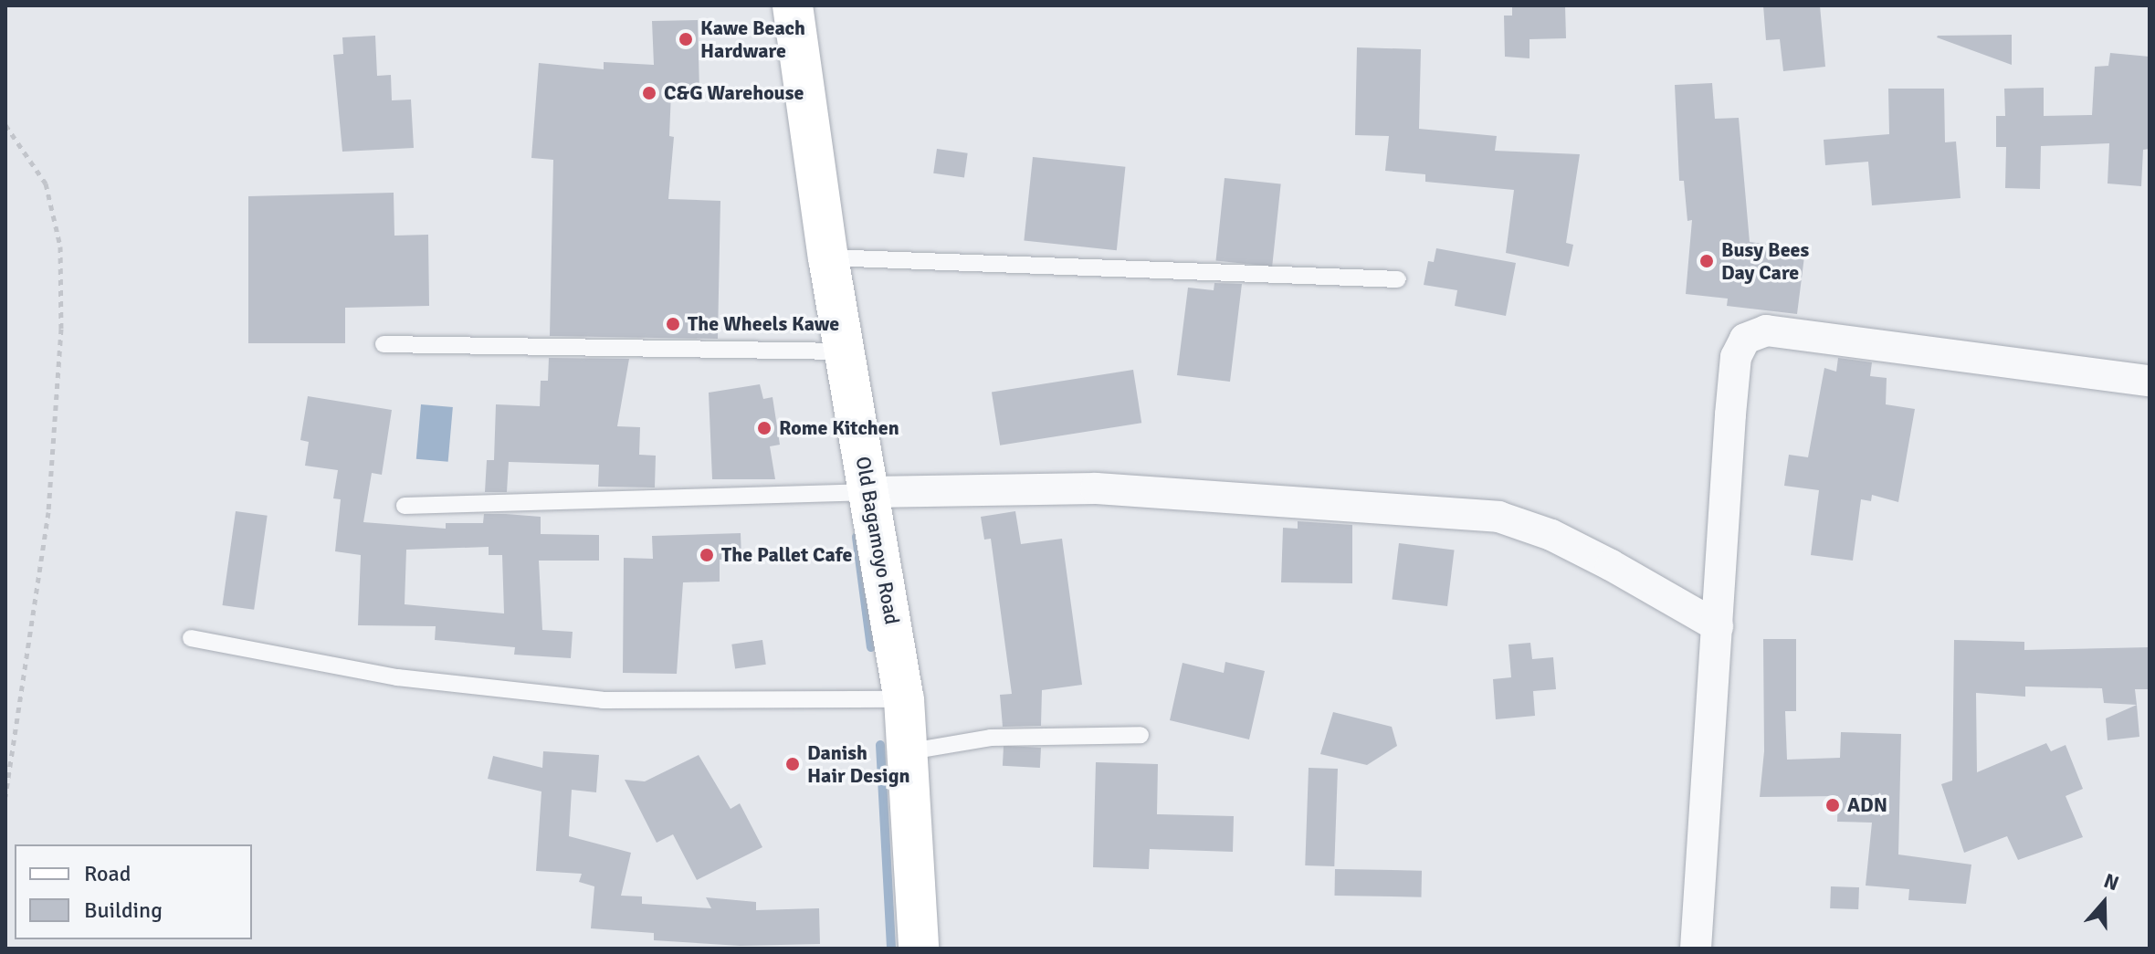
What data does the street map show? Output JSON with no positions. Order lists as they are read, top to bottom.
{
  "streets": {
    "main road": ["Old Bagamoyo Road"]
  },
  "places": [
    "Kawe Beach Hardware",
    "C&G Warehouse",
    "Busy Bees Day Care",
    "The Wheels Kawe",
    "Rome Kitchen",
    "The Pallet Cafe",
    "Danish Hair Design",
    "ADN"
  ],
  "legend": ["Road", "Building"],
  "north": "top"
}
